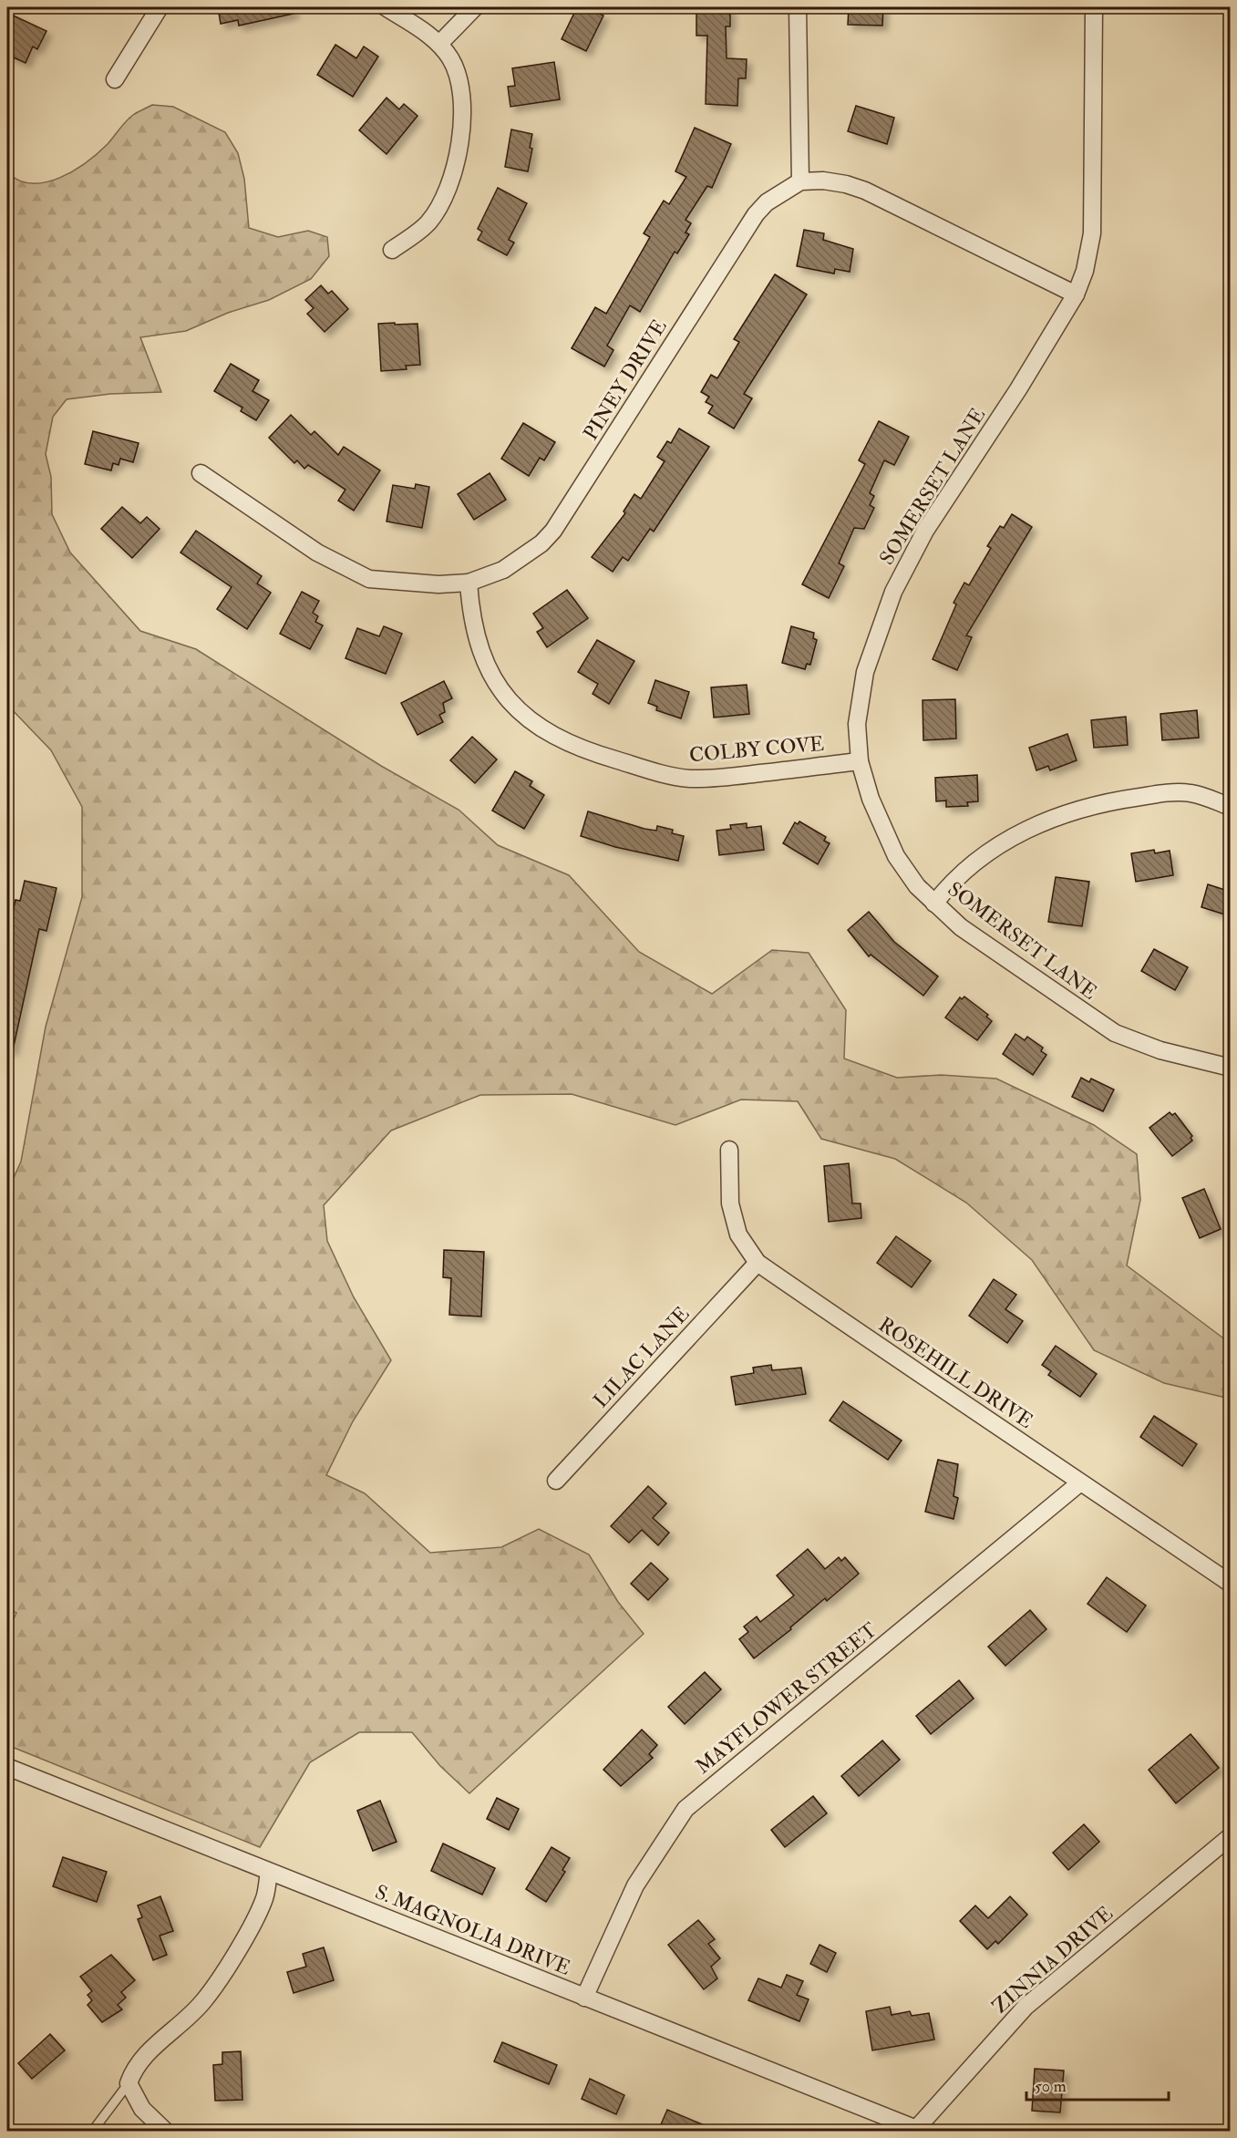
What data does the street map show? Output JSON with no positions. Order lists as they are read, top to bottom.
{
  "streets": {
    "street": [
      "PINEY DRIVE",
      "SOMERSET LANE",
      "COLBY COVE",
      "LILAC LANE",
      "ROSEHILL DRIVE",
      "MAYFLOWER STREET",
      "S. MAGNOLIA DRIVE",
      "ZINNIA DRIVE"
    ]
  },
  "crossings": [
    ["PINEY DRIVE", "COLBY COVE"],
    ["SOMERSET LANE", "COLBY COVE"],
    ["LILAC LANE", "ROSEHILL DRIVE"],
    ["ROSEHILL DRIVE", "MAYFLOWER STREET"],
    ["MAYFLOWER STREET", "S. MAGNOLIA DRIVE"],
    ["S. MAGNOLIA DRIVE", "ZINNIA DRIVE"]
  ],
  "scale_bar": "50 m"
}
